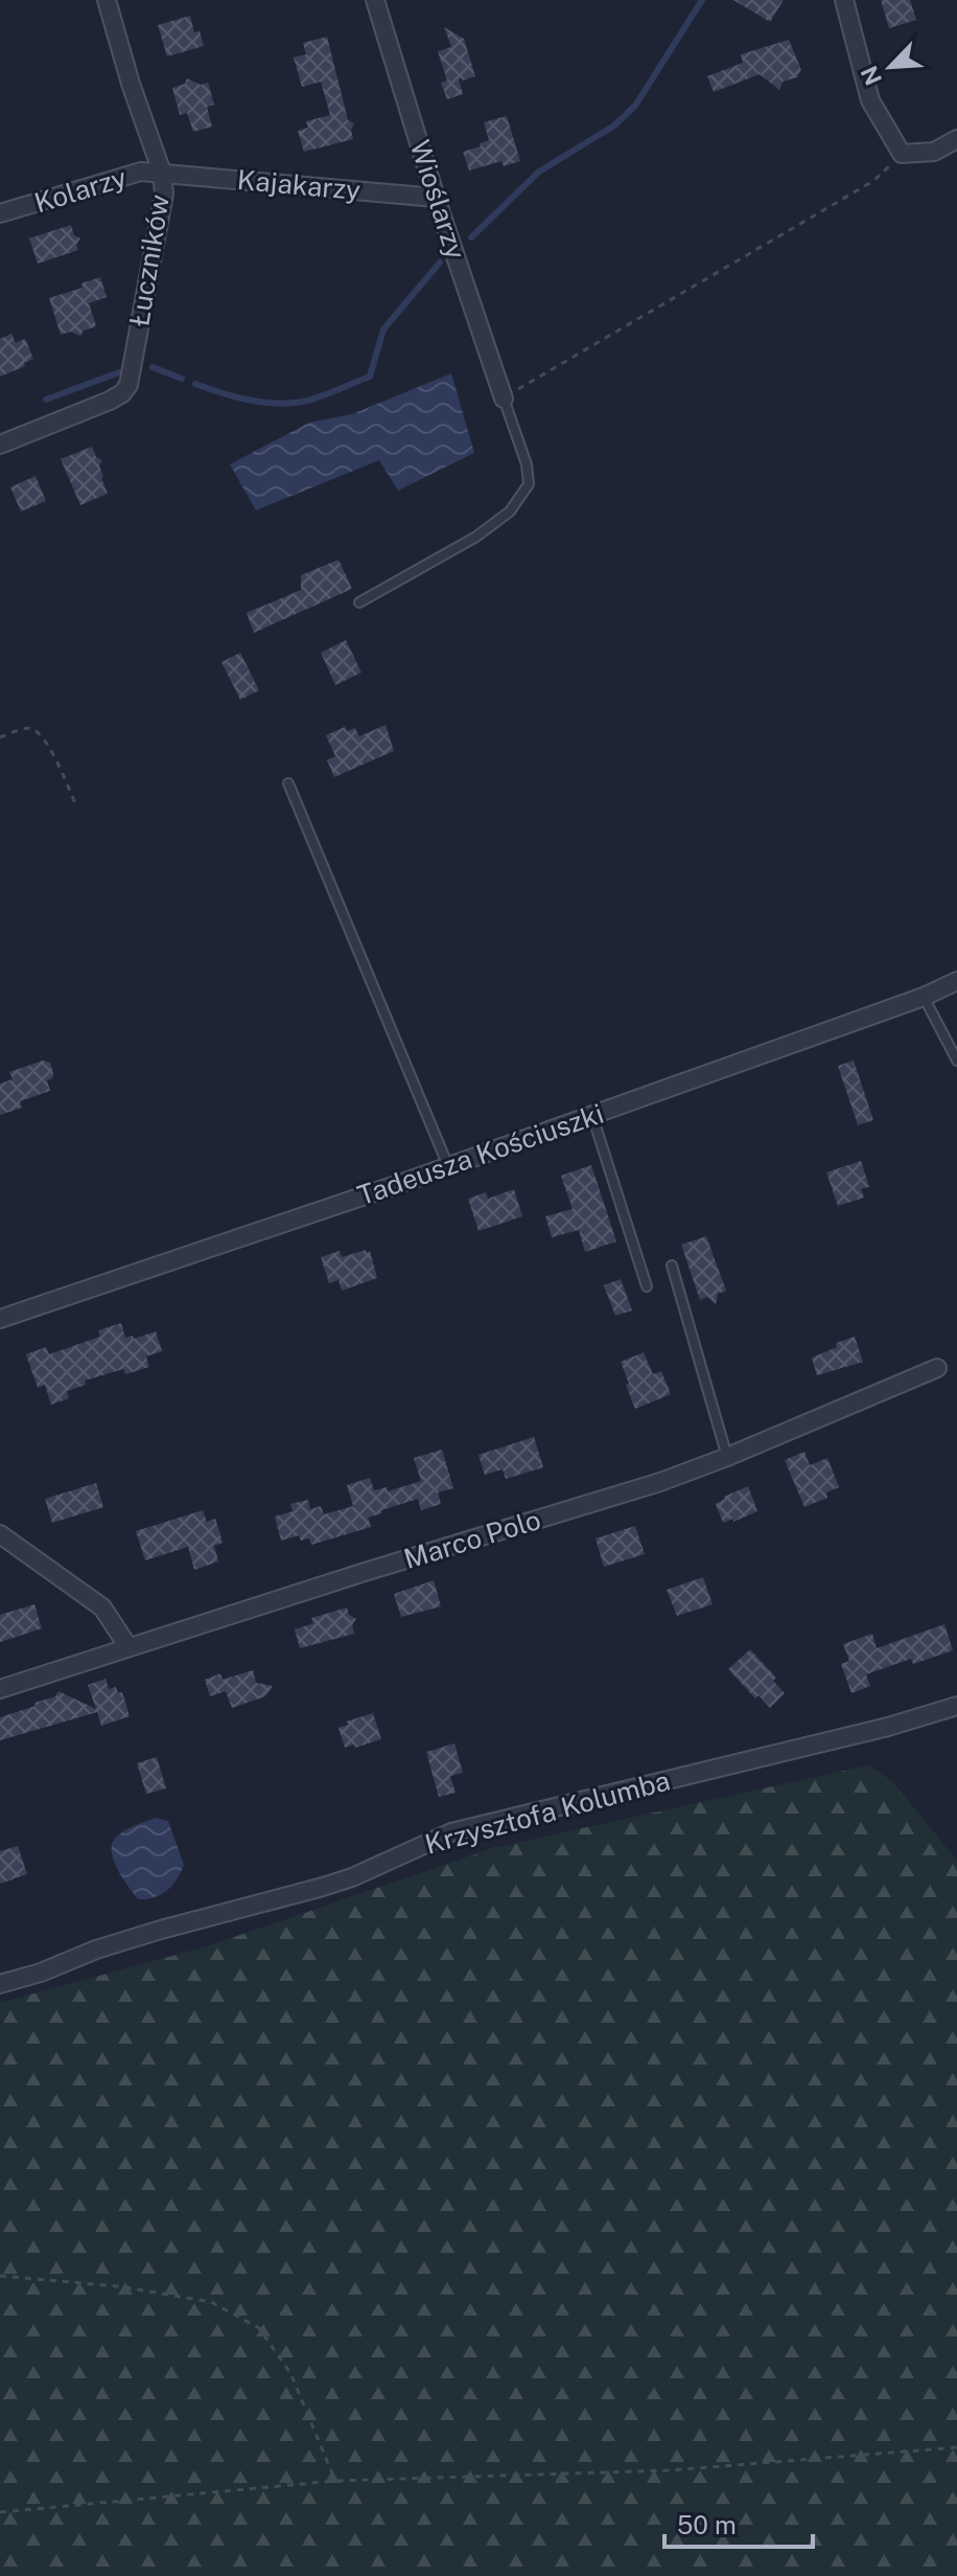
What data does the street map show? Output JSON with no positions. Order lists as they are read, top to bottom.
{
  "streets": {
    "street": [
      "Kajakarzy",
      "Kolarzy",
      "Wioślarzy",
      "Łuczników",
      "Tadeusza Kościuszki",
      "Marco Polo",
      "Krzysztofa Kolumba"
    ]
  },
  "crossings": [
    ["Kajakarzy", "Kolarzy"],
    ["Kajakarzy", "Wioślarzy"],
    ["Kajakarzy", "Łuczników"],
    ["Kolarzy", "Łuczników"]
  ],
  "scale_bar": "50 m",
  "north": "bottom left"
}
